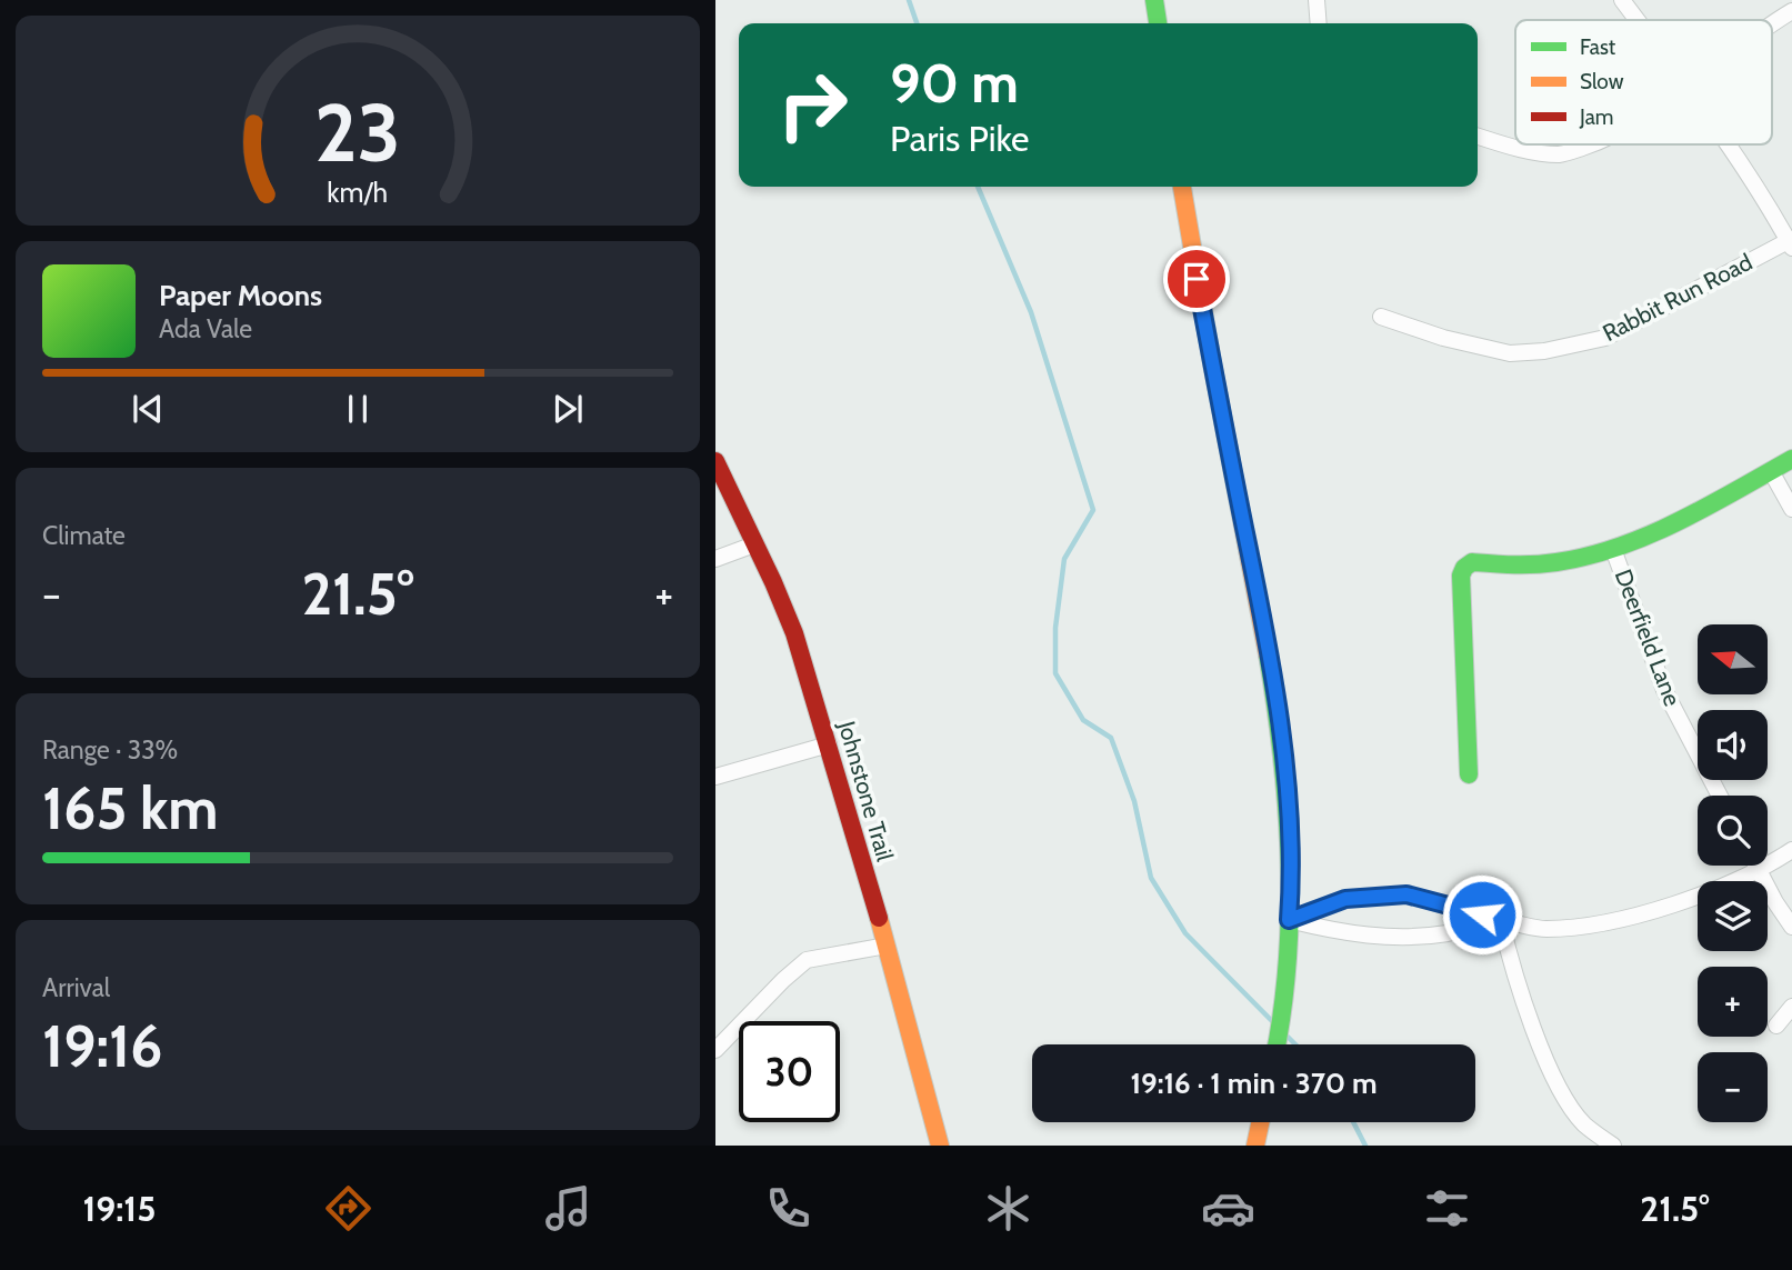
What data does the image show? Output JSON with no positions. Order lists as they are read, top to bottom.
{
  "streets": {
    "street": ["Rabbit Run Road", "Deerfield Lane", "Johnstone Trail"]
  },
  "legend": ["Fast", "Slow", "Jam"],
  "north": "left",
  "page": {
    "turn": ["90 m", "Paris Pike"],
    "song": ["Paper Moons", "Ada Vale"],
    "tile": [
      "Climate",
      ["Range · 33%", "165 km"],
      ["Arrival", "19:16"]
    ],
    "heat": ["−", "21.5°", "+"],
    "map_buttons": ["+", "−"],
    "limit": "30",
    "trip": "19:16 · 1 min · 370 m",
    "tabs": ["19:15", "21.5°"],
    "gauge": ["23", "km/h"]
  }
}
